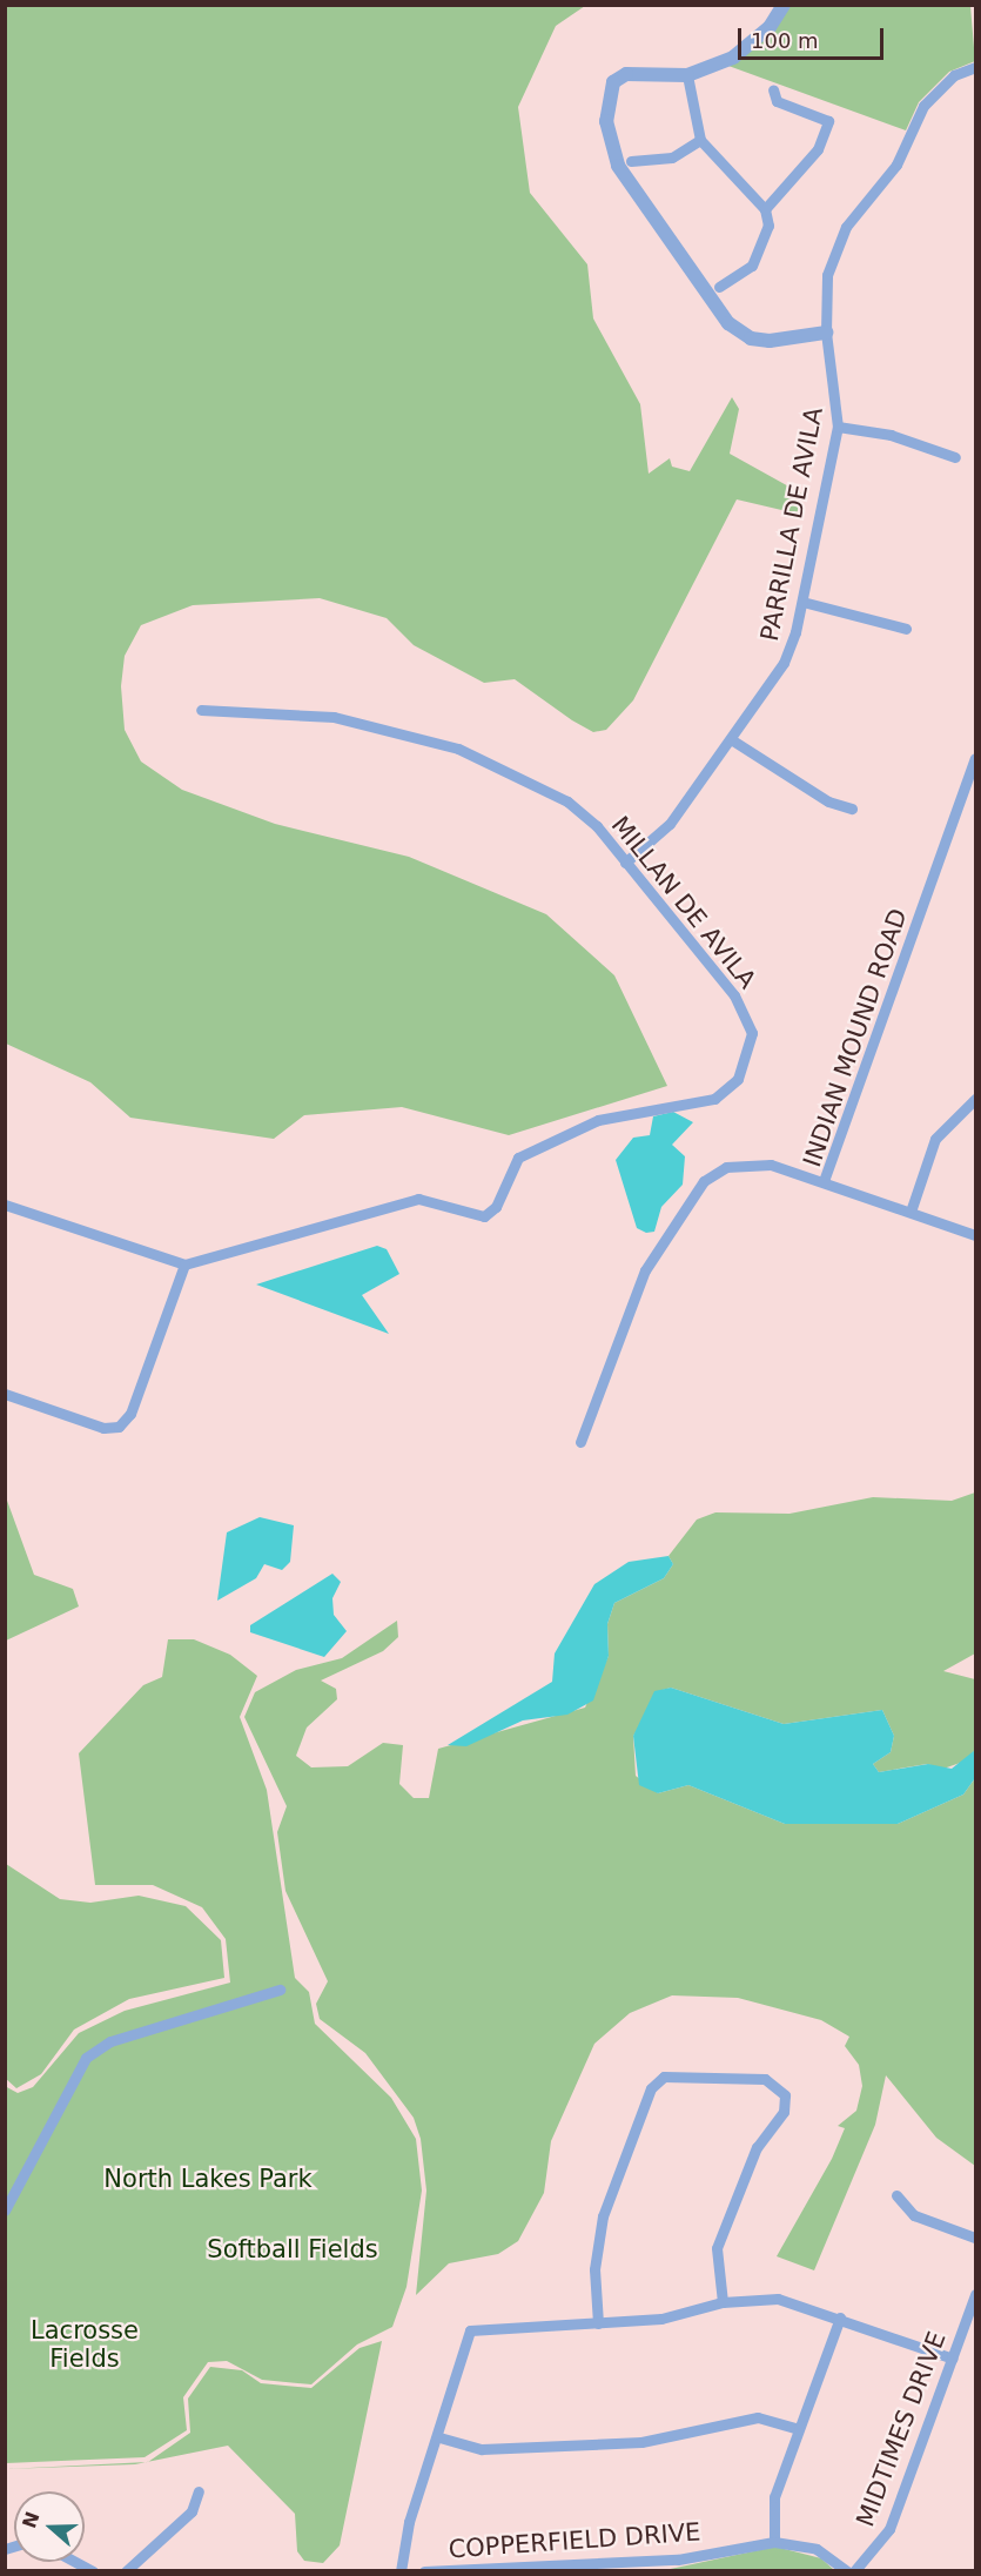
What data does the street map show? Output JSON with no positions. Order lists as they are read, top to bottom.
{
  "streets": {
    "street": [
      "PARRILLA DE AVILA",
      "MILLAN DE AVILA",
      "INDIAN MOUND ROAD",
      "MIDTIMES DRIVE",
      "COPPERFIELD DRIVE"
    ]
  },
  "crossings": [
    ["PARRILLA DE AVILA", "MILLAN DE AVILA"]
  ],
  "parks": ["North Lakes Park", "Softball Fields", "Lacrosse Fields"],
  "scale_bar": "100 m",
  "north": "left"
}
